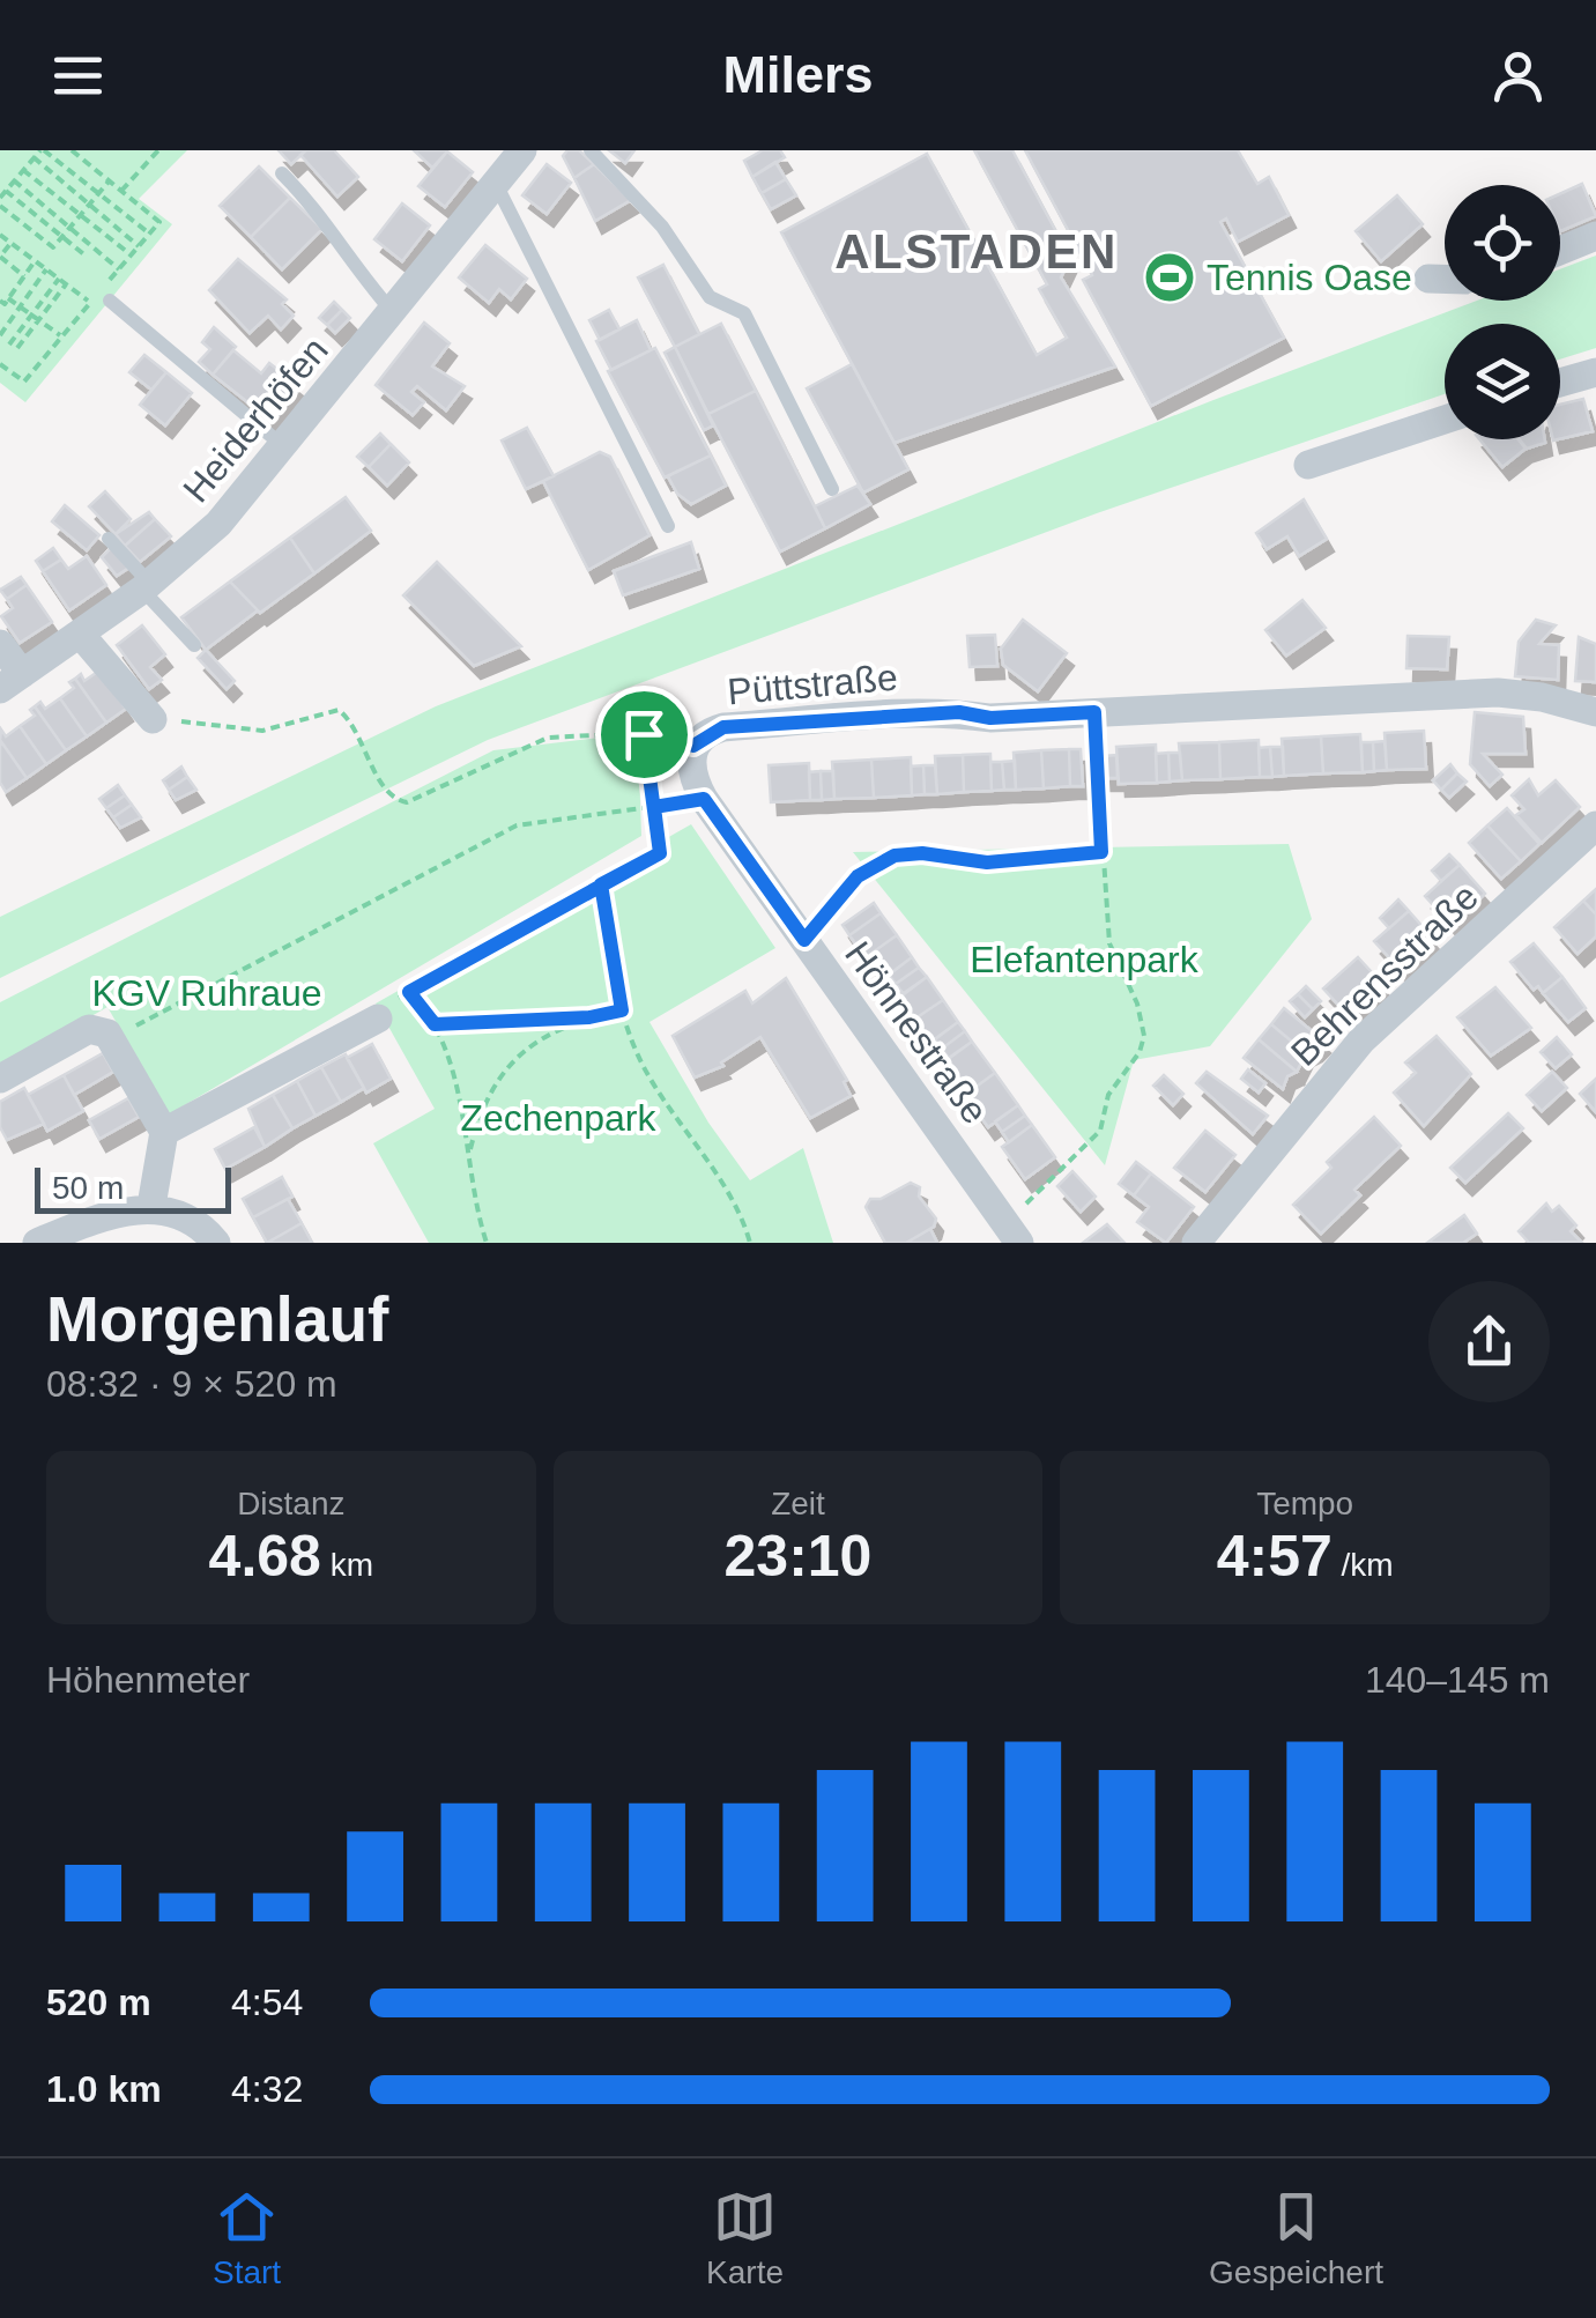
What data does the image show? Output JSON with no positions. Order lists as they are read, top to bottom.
{
  "streets": {
    "street": [
      "Heiderhöfen",
      "Püttstraße",
      "Behrensstraße",
      "Hönnestraße"
    ]
  },
  "crossings": [
    ["Püttstraße", "Hönnestraße"]
  ],
  "districts": ["ALSTADEN"],
  "parks": ["Elefantenpark", "KGV Ruhraue", "Zechenpark"],
  "places": {
    "sports": ["Tennis Oase"]
  },
  "scale_bar": "50 m",
  "page": {
    "header": "Milers",
    "scale": "50 m",
    "heading": ["Morgenlauf", "08:32 · 9 × 520 m"],
    "stats": [
      ["Distanz", "4.68 km"],
      ["Zeit", "23:10"],
      ["Tempo", "4:57 /km"]
    ],
    "chart": ["Höhenmeter", "140–145 m"],
    "list": [
      {
        "name": "520 m",
        "note": "4:54"
      },
      {
        "name": "1.0 km",
        "note": "4:32"
      }
    ],
    "tabs": ["Start", "Karte", "Gespeichert"]
  }
}
